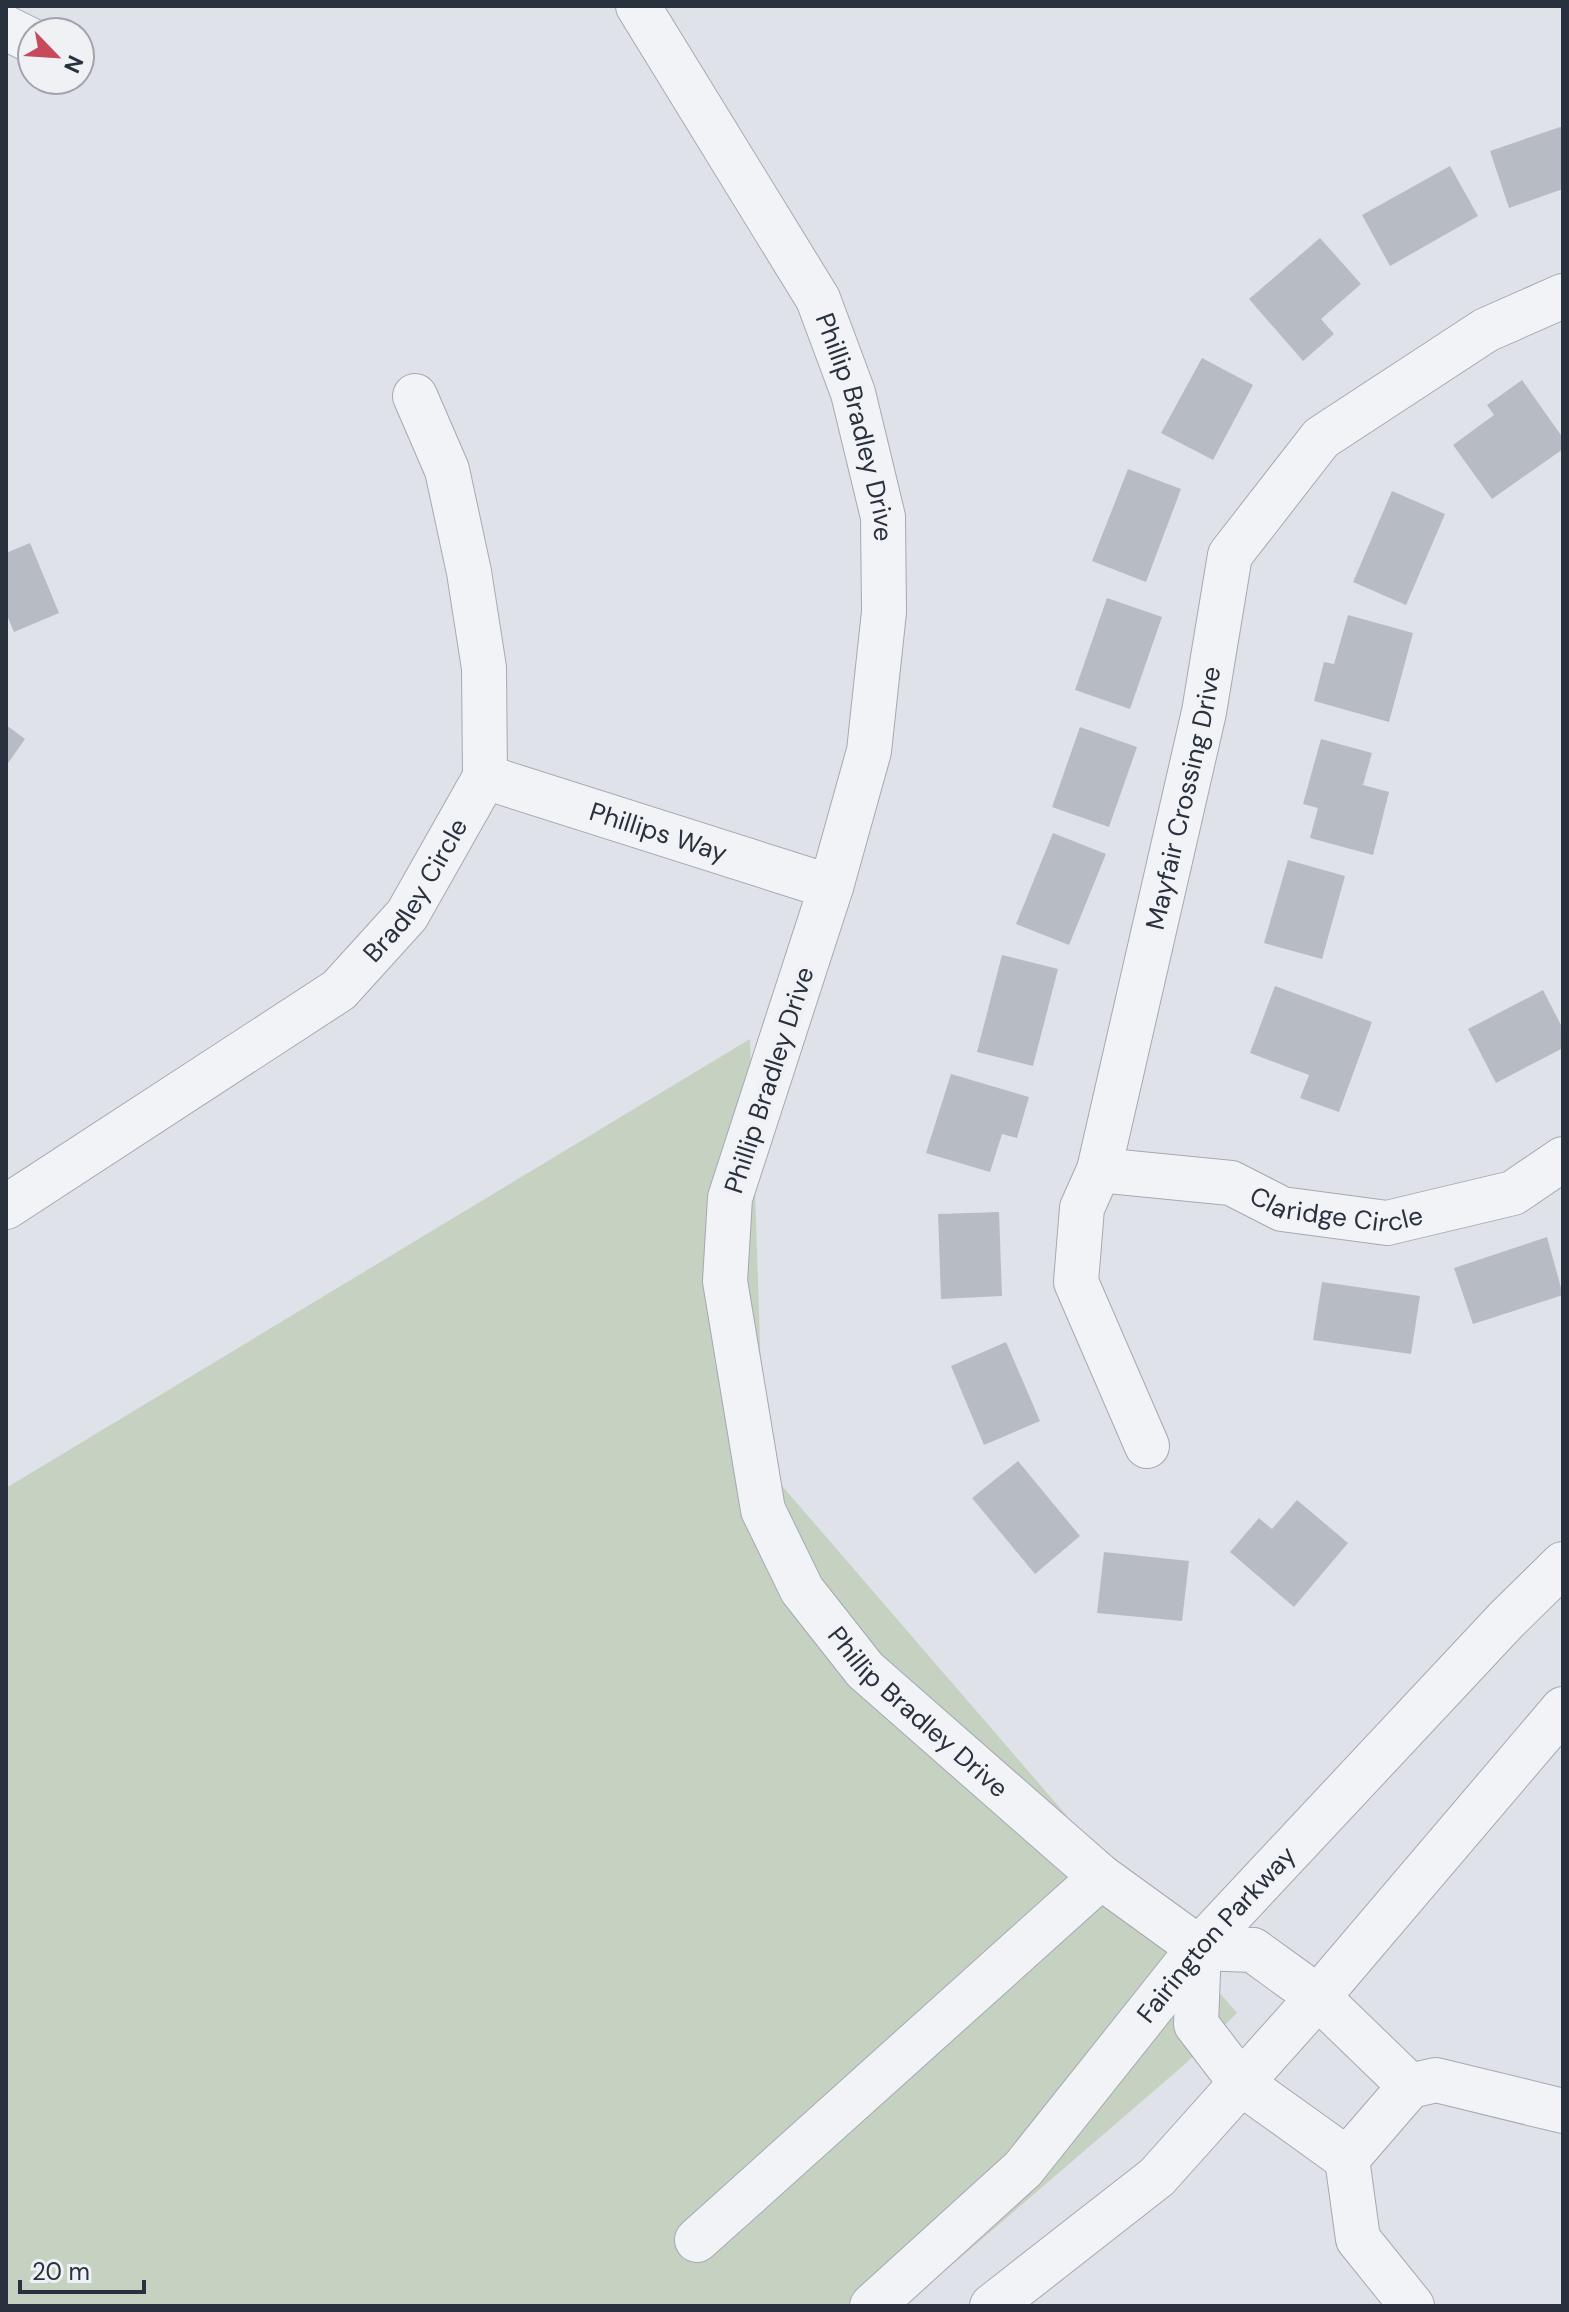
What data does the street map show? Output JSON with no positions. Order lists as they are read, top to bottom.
{
  "streets": {
    "street": [
      "Phillip Bradley Drive",
      "Mayfair Crossing Drive",
      "Phillips Way",
      "Bradley Circle",
      "Claridge Circle",
      "Fairington Parkway"
    ]
  },
  "crossings": [
    ["Phillip Bradley Drive", "Phillips Way"],
    ["Phillip Bradley Drive", "Fairington Parkway"],
    ["Mayfair Crossing Drive", "Claridge Circle"],
    ["Phillips Way", "Bradley Circle"]
  ],
  "scale_bar": "20 m",
  "north": "bottom right"
}
